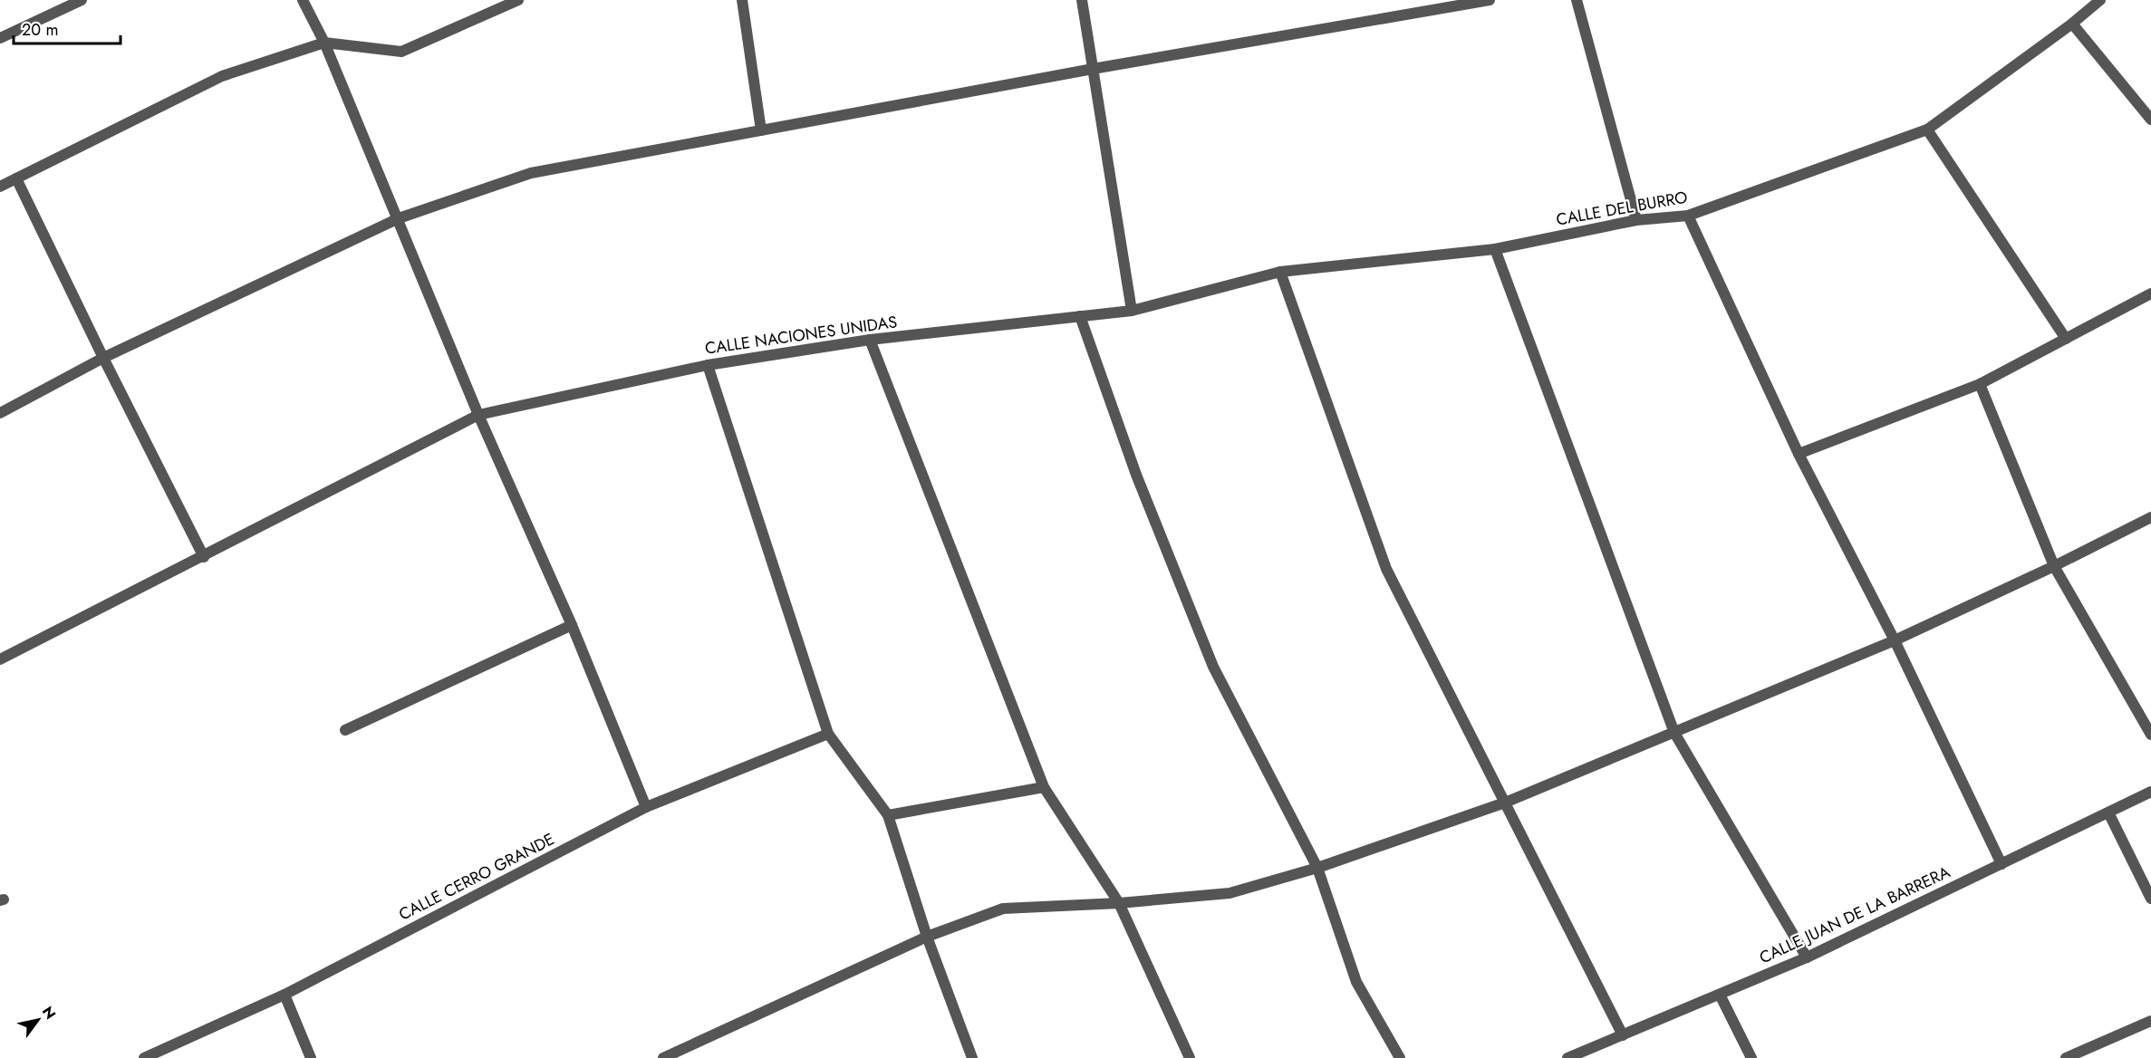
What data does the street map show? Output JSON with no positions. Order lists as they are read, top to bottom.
{
  "streets": {
    "street": [
      "CALLE DEL BURRO",
      "CALLE NACIONES UNIDAS",
      "CALLE CERRO GRANDE",
      "CALLE JUAN DE LA BARRERA"
    ]
  },
  "crossings": [
    ["CALLE DEL BURRO", "CALLE NACIONES UNIDAS"]
  ],
  "scale_bar": "20 m",
  "north": "top right"
}
